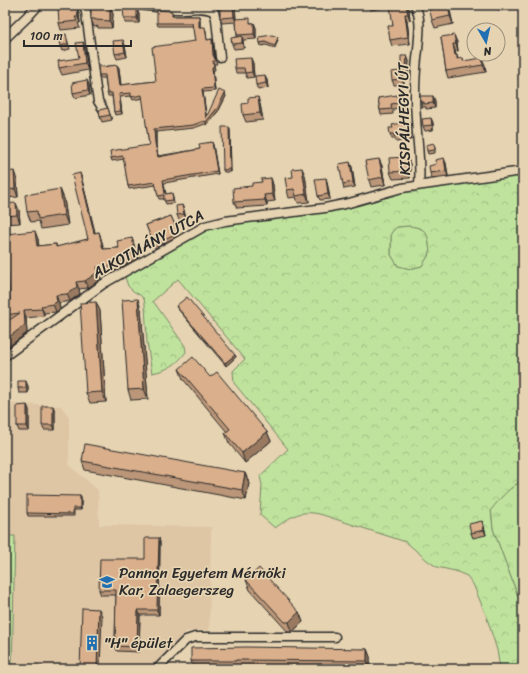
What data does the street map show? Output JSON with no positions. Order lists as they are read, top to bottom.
{
  "streets": {
    "street": ["KISPÁLHEGYI ÚT", "ALKOTMÁNY UTCA"]
  },
  "crossings": [
    ["KISPÁLHEGYI ÚT", "ALKOTMÁNY UTCA"]
  ],
  "places": {
    "school or university": ["Pannon Egyetem Mérnöki Kar, Zalaegerszeg"],
    "building": ["\"H\" épület"]
  },
  "scale_bar": "100 m",
  "north": "bottom"
}
